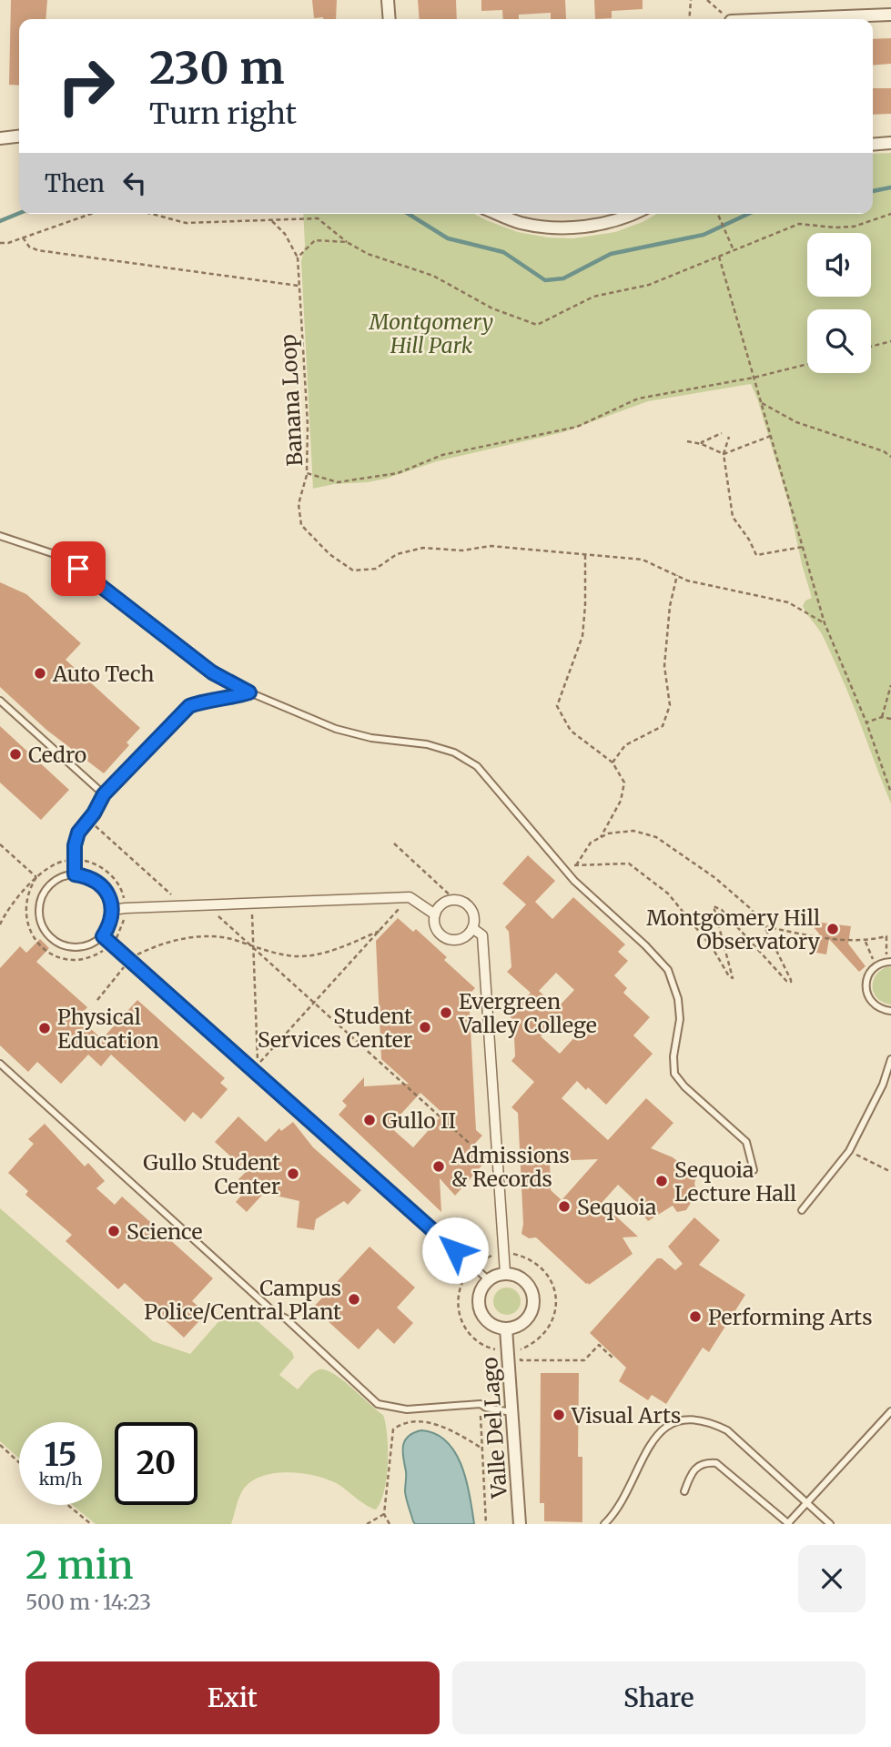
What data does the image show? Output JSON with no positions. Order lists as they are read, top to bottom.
{
  "streets": {
    "street": ["Valle Del Lago"],
    "path": ["Banana Loop"]
  },
  "parks": ["Montgomery Hill Park"],
  "places": [
    "Auto Tech",
    "Cedro",
    "Montgomery Hill Observatory",
    "Evergreen Valley College",
    "Student Services Center",
    "Physical Education",
    "Gullo II",
    "Admissions & Records",
    "Gullo Student Center",
    "Sequoia Lecture Hall",
    "Sequoia",
    "Science",
    "Campus Police/Central Plant",
    "Performing Arts",
    "Visual Arts"
  ],
  "page": {
    "turn": ["230 m", "Turn right"],
    "then": "Then",
    "speed": "15 km/h",
    "limit": "20",
    "heading": ["2 min", "500 m · 14:23"],
    "buttons": ["Exit", "Share"]
  }
}
